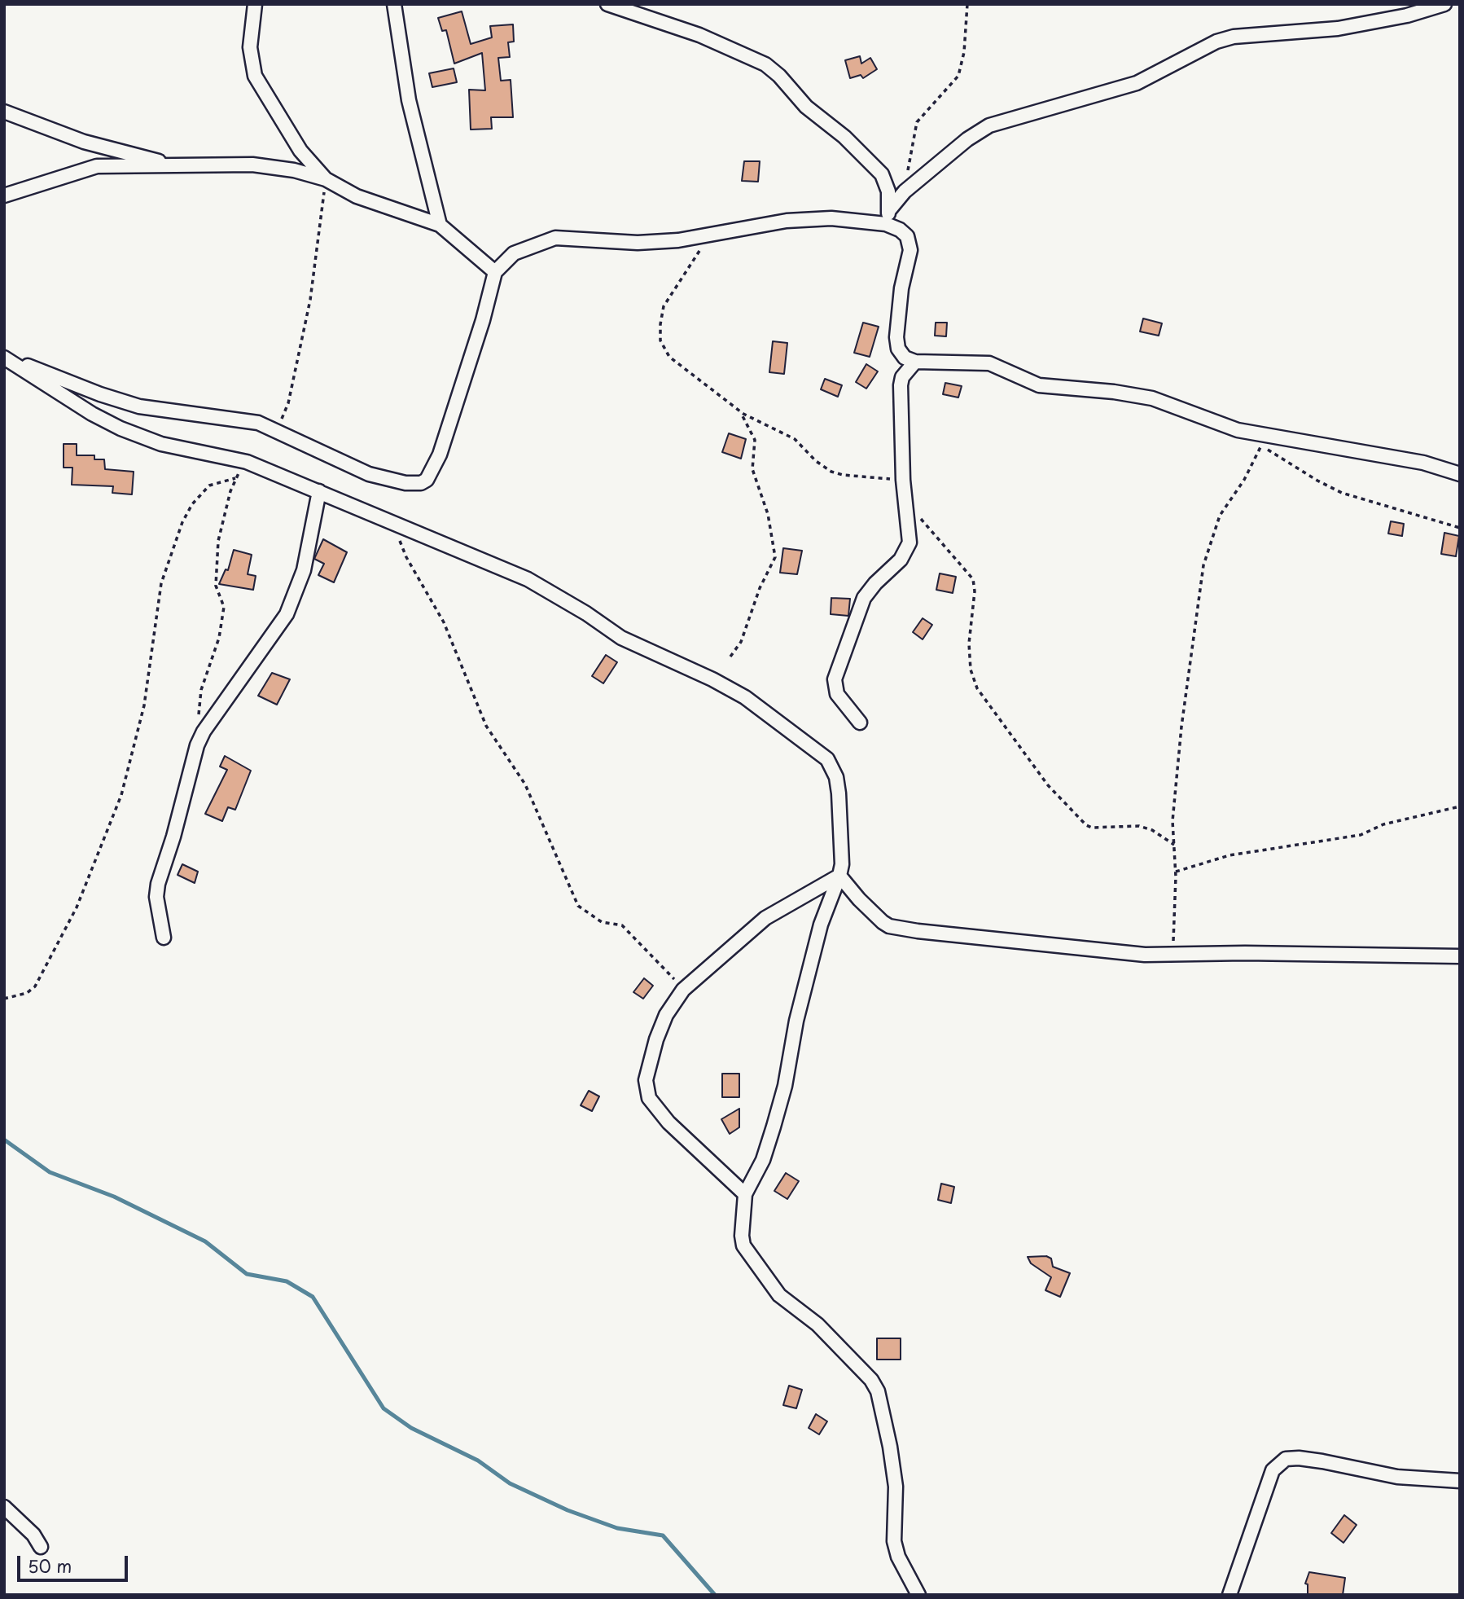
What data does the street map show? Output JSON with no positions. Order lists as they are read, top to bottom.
{
  "scale_bar": "50 m"
}
